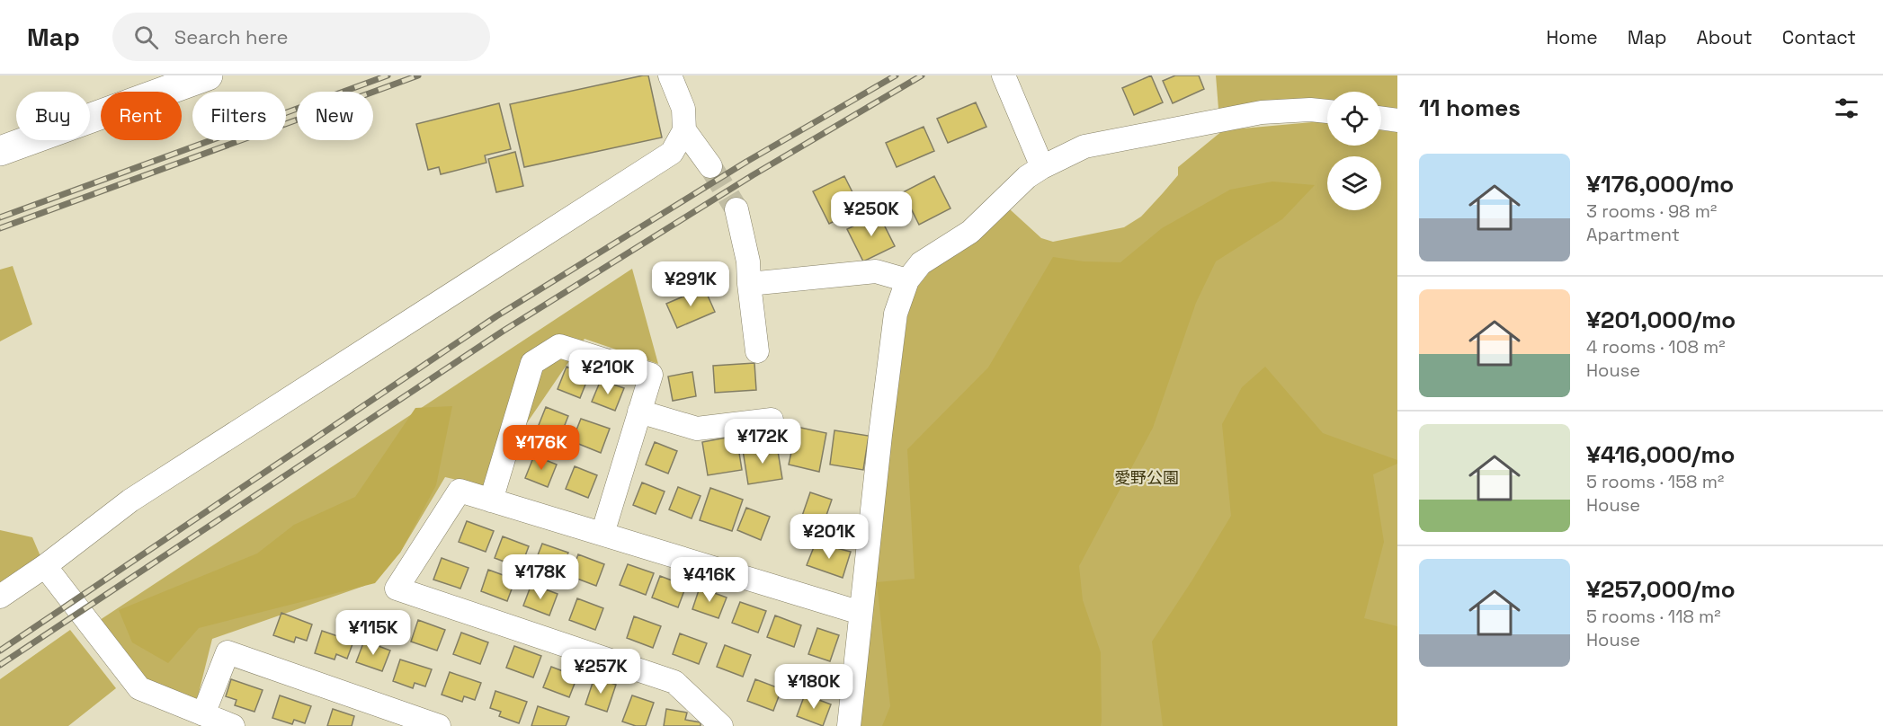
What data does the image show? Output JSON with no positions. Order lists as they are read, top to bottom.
{
  "parks": ["愛野公園"],
  "page": {
    "header": "Map",
    "search": "Search here",
    "nav": [
      "Home",
      "Map",
      "About",
      "Contact"
    ],
    "heading": "11 homes",
    "chip": [
      "Buy",
      "Rent",
      "Filters",
      "New"
    ],
    "list": [
      {
        "name": "¥176,000/mo",
        "note": "3 rooms · 98 m² · Apartment"
      },
      {
        "name": "¥201,000/mo",
        "note": "4 rooms · 108 m² · House"
      },
      {
        "name": "¥416,000/mo",
        "note": "5 rooms · 158 m² · House"
      },
      {
        "name": "¥257,000/mo",
        "note": "5 rooms · 118 m² · House"
      }
    ],
    "price": [
      "¥250K",
      "¥291K",
      "¥210K",
      "¥172K",
      "¥176K",
      "¥201K",
      "¥178K",
      "¥416K",
      "¥115K",
      "¥257K",
      "¥180K"
    ]
  }
}
